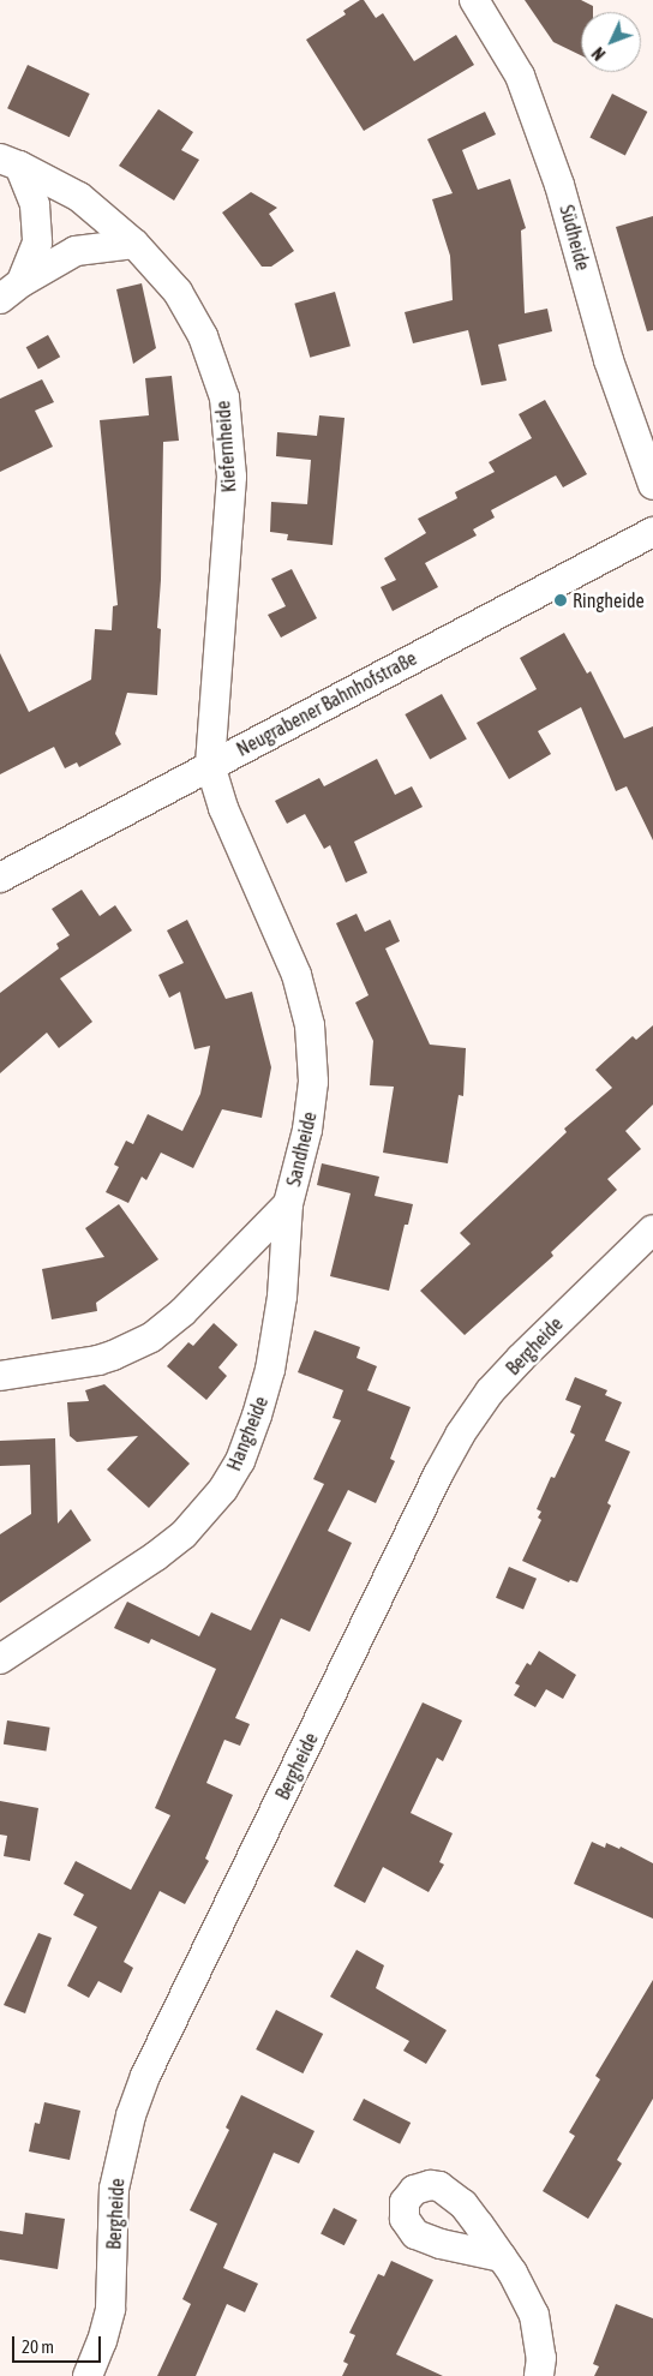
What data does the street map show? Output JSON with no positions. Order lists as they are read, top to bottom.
{
  "streets": {
    "street": [
      "Südheide",
      "Kiefernheide",
      "Neugrabener Bahnhofstraße",
      "Sandheide",
      "Bergheide",
      "Hangheide"
    ]
  },
  "crossings": [
    ["Kiefernheide", "Neugrabener Bahnhofstraße"],
    ["Kiefernheide", "Sandheide"],
    ["Neugrabener Bahnhofstraße", "Sandheide"],
    ["Sandheide", "Hangheide"]
  ],
  "places": ["Ringheide"],
  "scale_bar": "20 m",
  "north": "bottom left"
}
